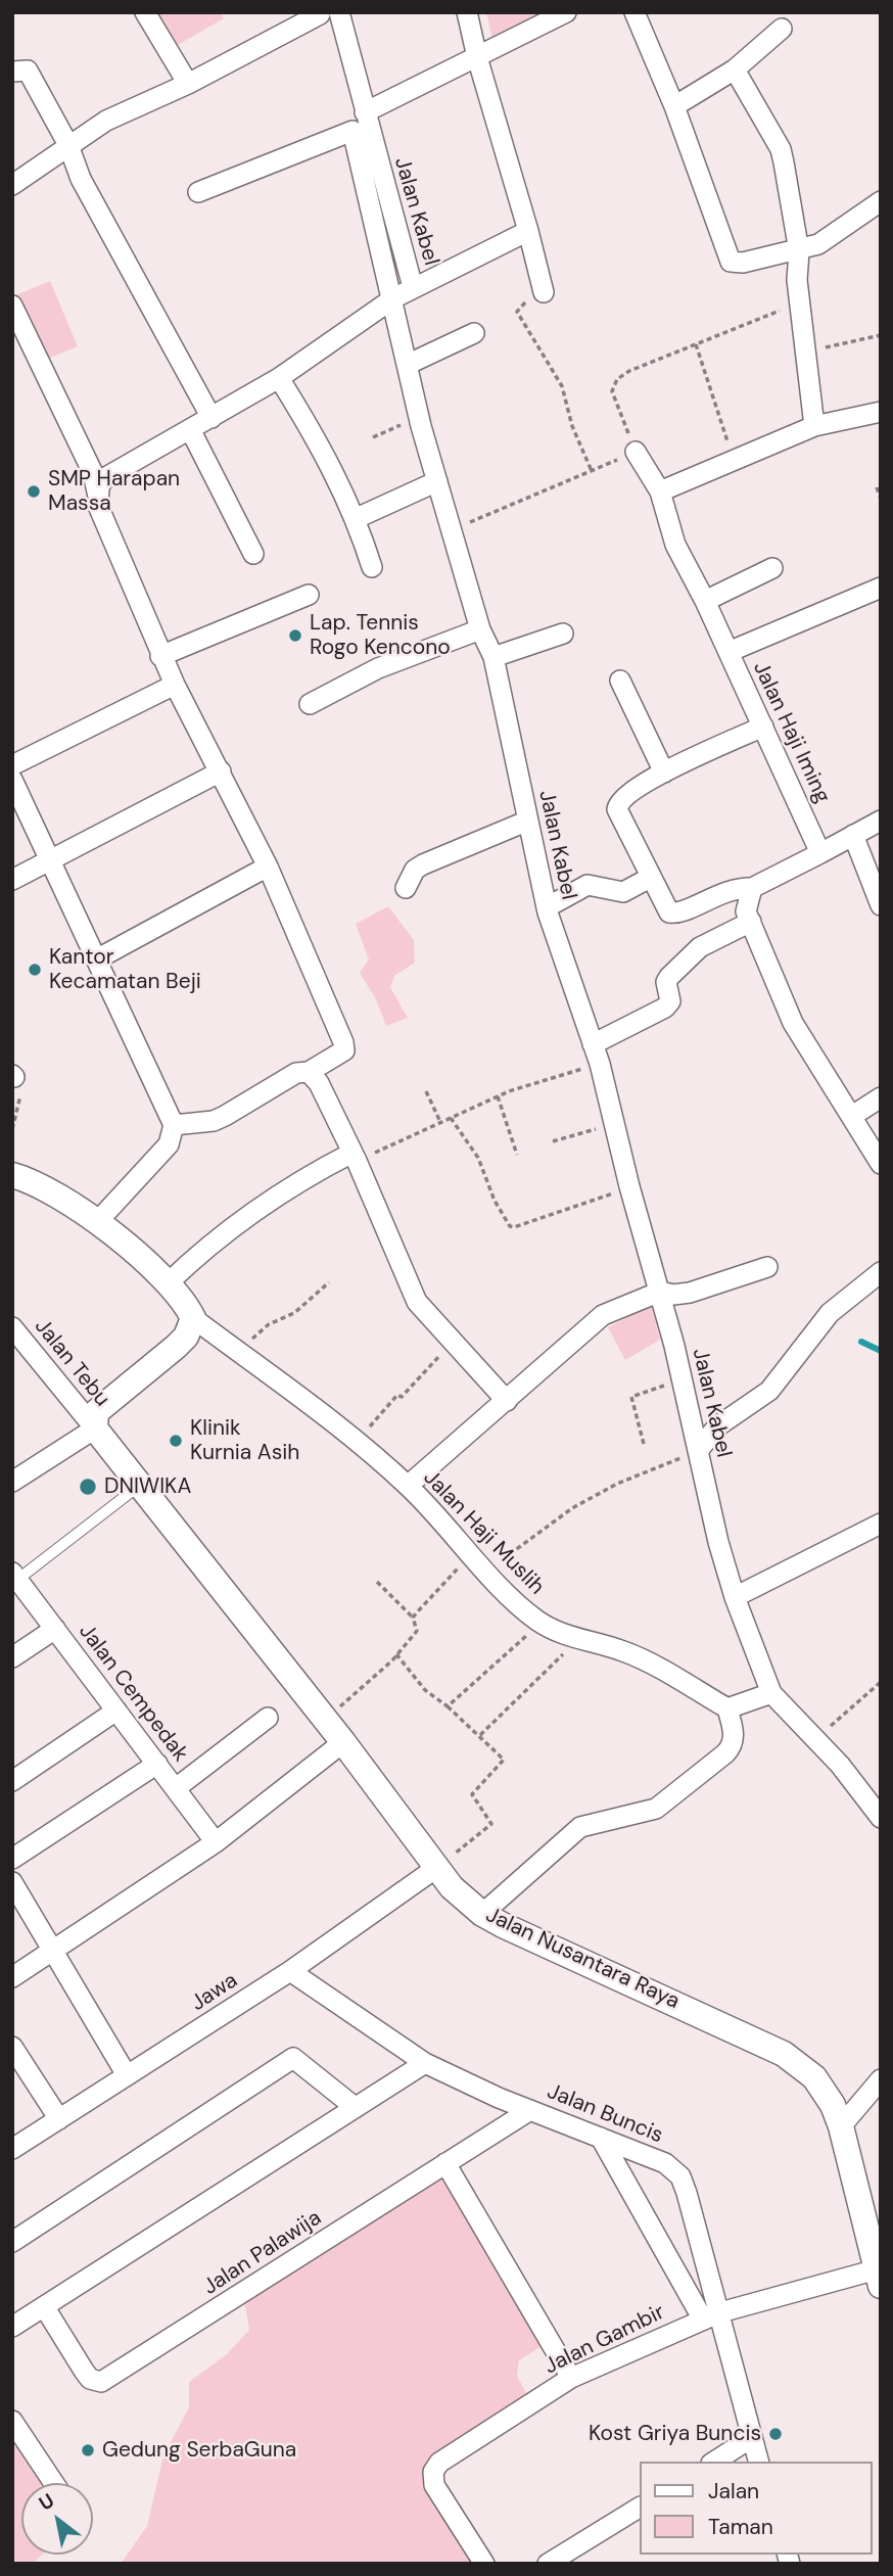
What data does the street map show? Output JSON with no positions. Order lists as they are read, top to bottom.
{
  "streets": {
    "street": [
      "Jalan Kabel",
      "Jalan Haji Iming",
      "Jalan Tebu",
      "Jalan Haji Muslih",
      "Jalan Cempedak",
      "Jalan Nusantara Raya",
      "Jawa",
      "Jalan Buncis",
      "Jalan Palawija",
      "Jalan Gambir"
    ]
  },
  "crossings": [
    ["Jalan Tebu", "Jalan Nusantara Raya"],
    ["Jalan Nusantara Raya", "Jawa"],
    ["Jalan Nusantara Raya", "Jalan Gambir"],
    ["Jawa", "Jalan Buncis"],
    ["Jalan Buncis", "Jalan Palawija"],
    ["Jalan Buncis", "Jalan Gambir"]
  ],
  "places": [
    "SMP Harapan Massa",
    "Lap. Tennis Rogo Kencono",
    "Kantor Kecamatan Beji",
    "Klinik Kurnia Asih",
    "DNIWIKA",
    "Kost Griya Buncis",
    "Gedung SerbaGuna"
  ],
  "legend": ["Jalan", "Taman"],
  "north": "top left"
}
